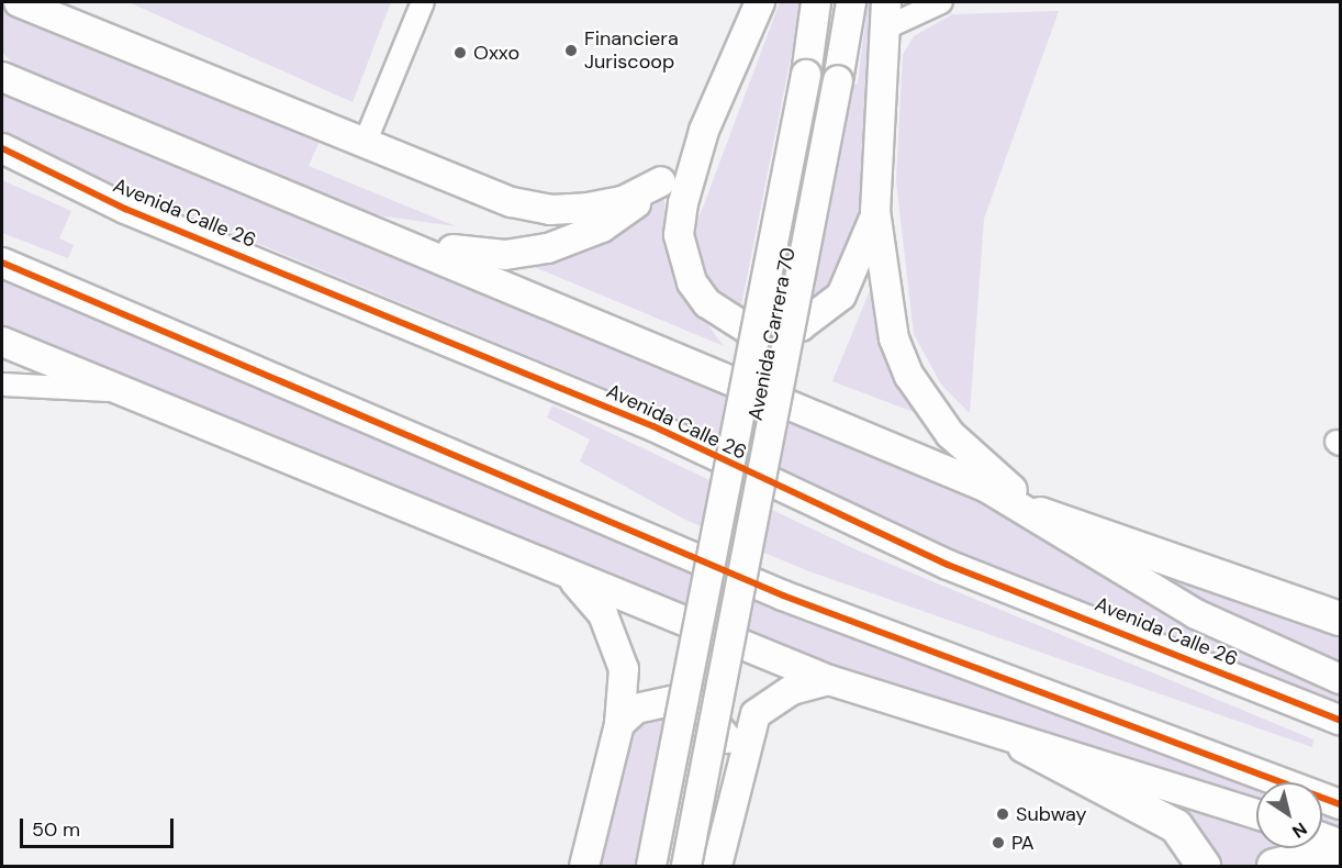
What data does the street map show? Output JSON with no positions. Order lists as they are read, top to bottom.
{
  "streets": {
    "main road": ["Avenida Calle 26", "Avenida Carrera 70"]
  },
  "places": [
    "Financiera Juriscoop",
    "Oxxo",
    "Subway",
    "PA"
  ],
  "scale_bar": "50 m",
  "north": "bottom right"
}
